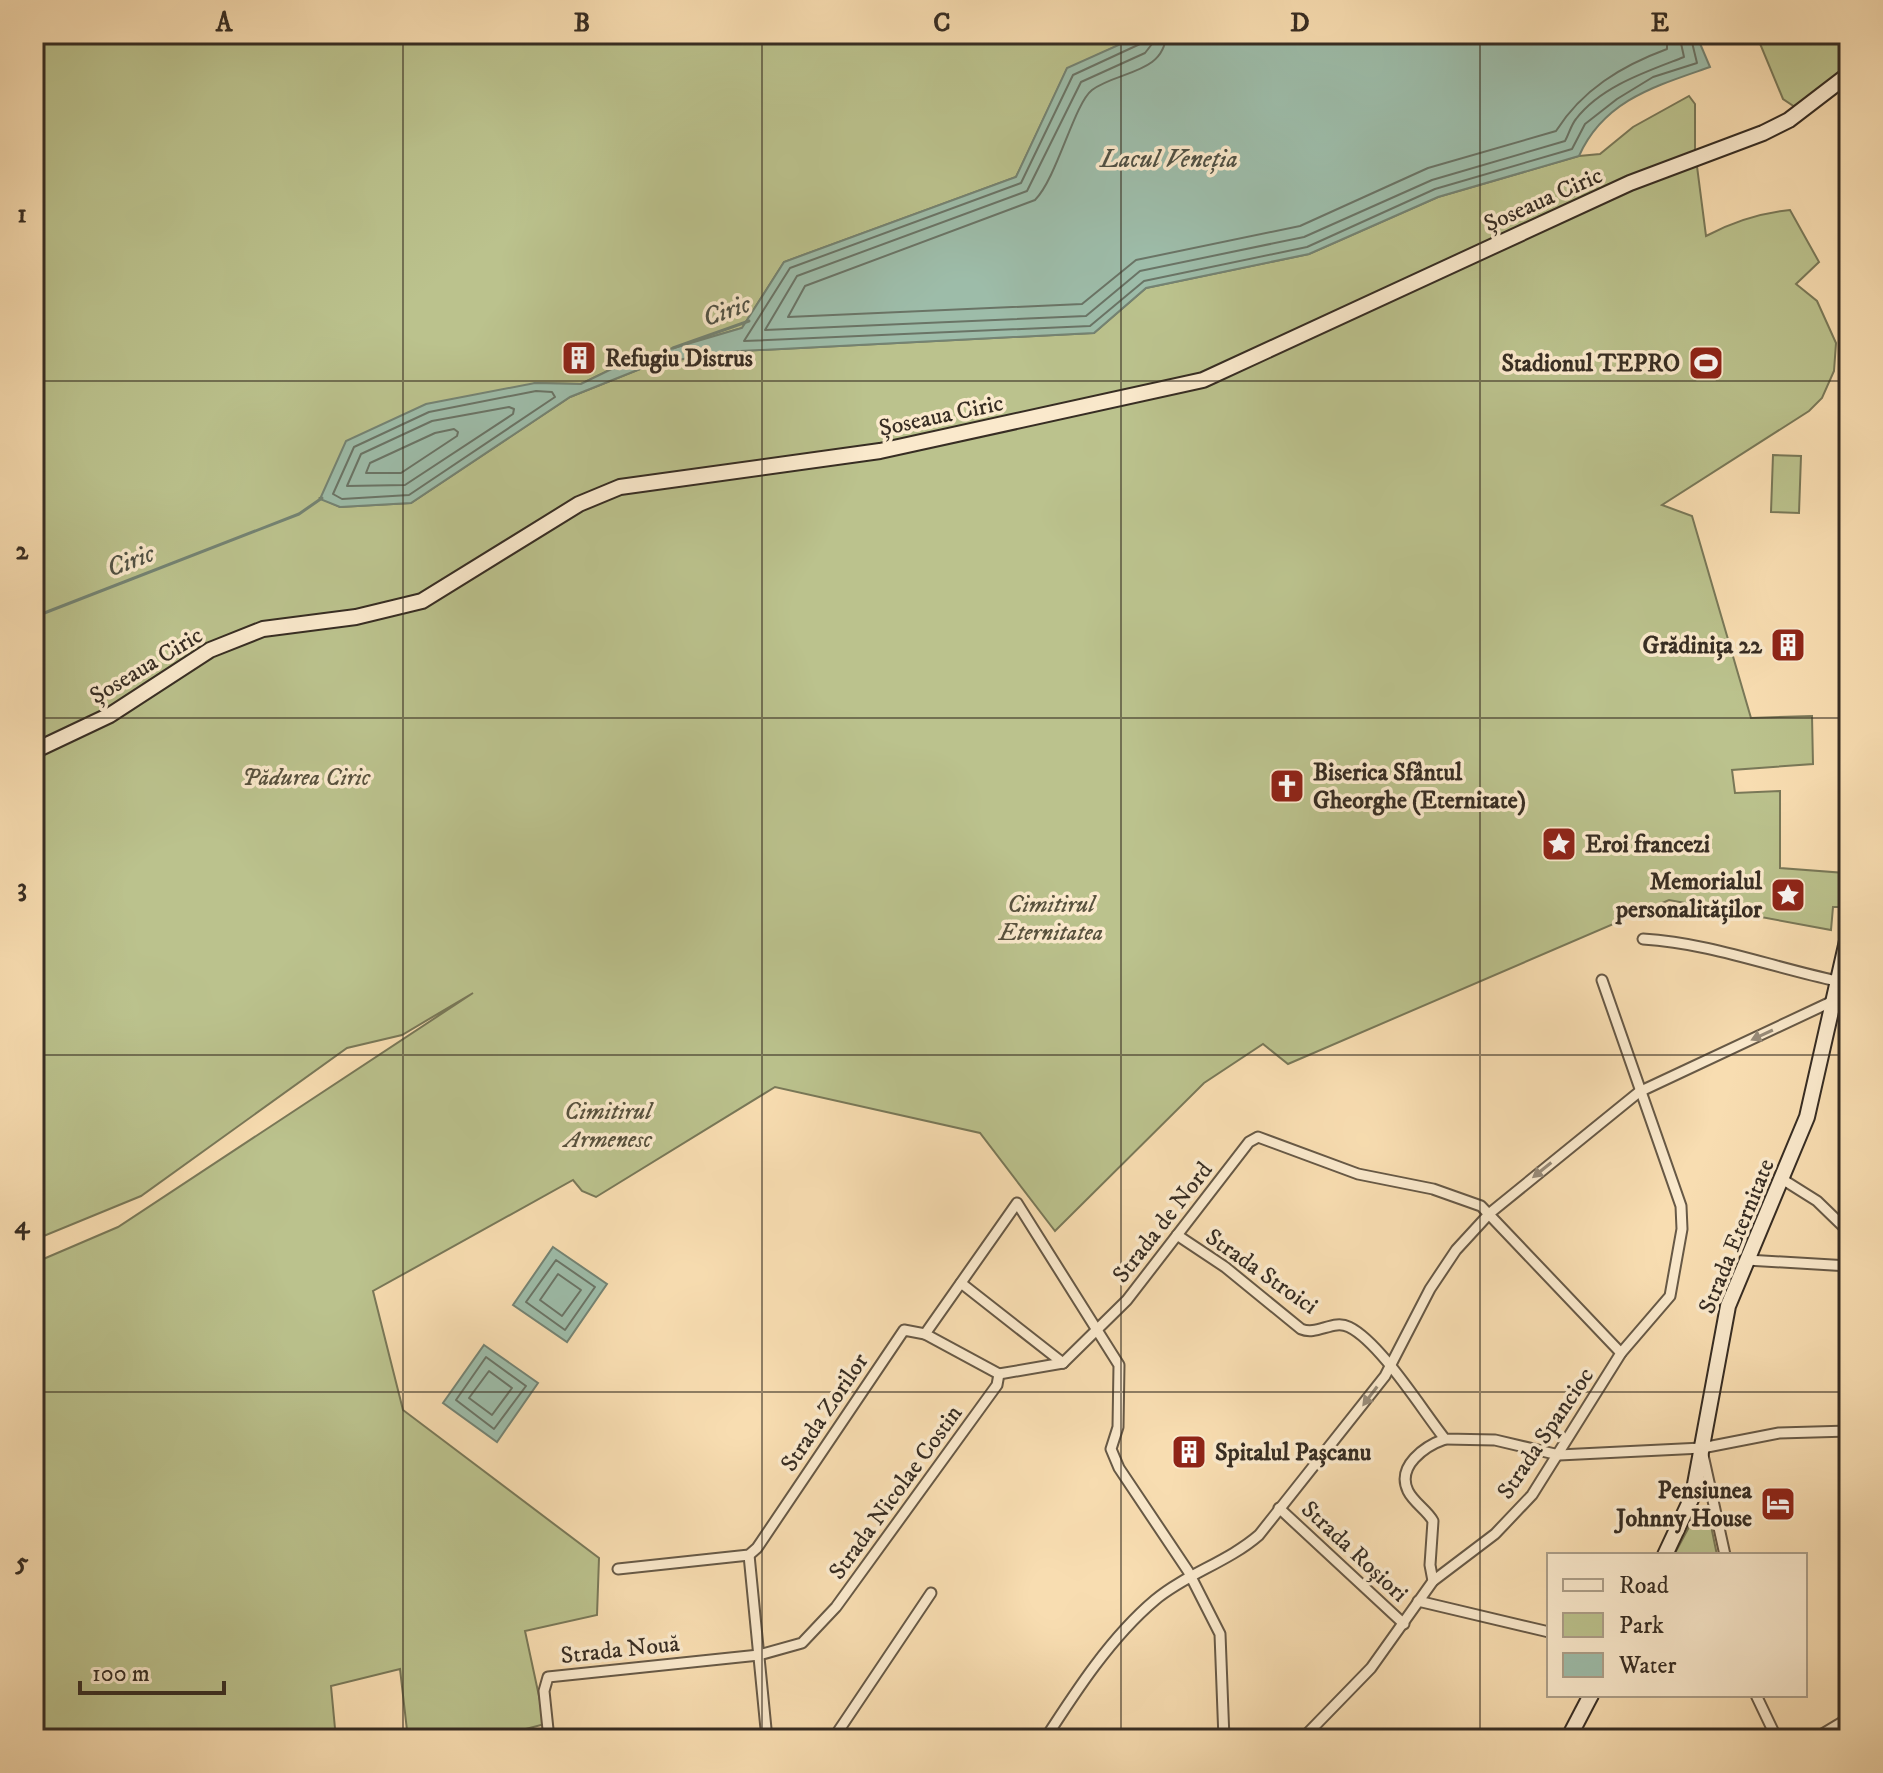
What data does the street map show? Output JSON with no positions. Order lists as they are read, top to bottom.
{
  "streets": {
    "street": [
      "Șoseaua Ciric",
      "Strada de Nord",
      "Strada Eternitate",
      "Strada Stroici",
      "Strada Zorilor",
      "Strada Spancioc",
      "Strada Nicolae Costin",
      "Strada Roșiori",
      "Strada Nouă"
    ]
  },
  "crossings": [
    ["Strada de Nord", "Strada Stroici"],
    ["Strada Spancioc", "Strada Roșiori"],
    ["Strada Nicolae Costin", "Strada Nouă"]
  ],
  "water": ["Lacul Veneția", "Ciric"],
  "parks": ["Pădurea Ciric", "Cimitirul Eternitatea", "Cimitirul Armenesc"],
  "places": {
    "building": ["Refugiu Distrus", "Grădinița 22", "Spitalul Pașcanu"],
    "sports": ["Stadionul TEPRO"],
    "church": ["Biserica Sfântul Gheorghe (Eternitate)"],
    "place": ["Eroi francezi", "Memorialul personalităților"],
    "hotel": ["Pensiunea Johnny House"]
  },
  "legend": ["Road", "Park", "Water"],
  "scale_bar": "100 m",
  "grid": {
    "columns": [
      "A",
      "B",
      "C",
      "D",
      "E"
    ],
    "rows": [
      "1",
      "2",
      "3",
      "4",
      "5"
    ]
  }
}
